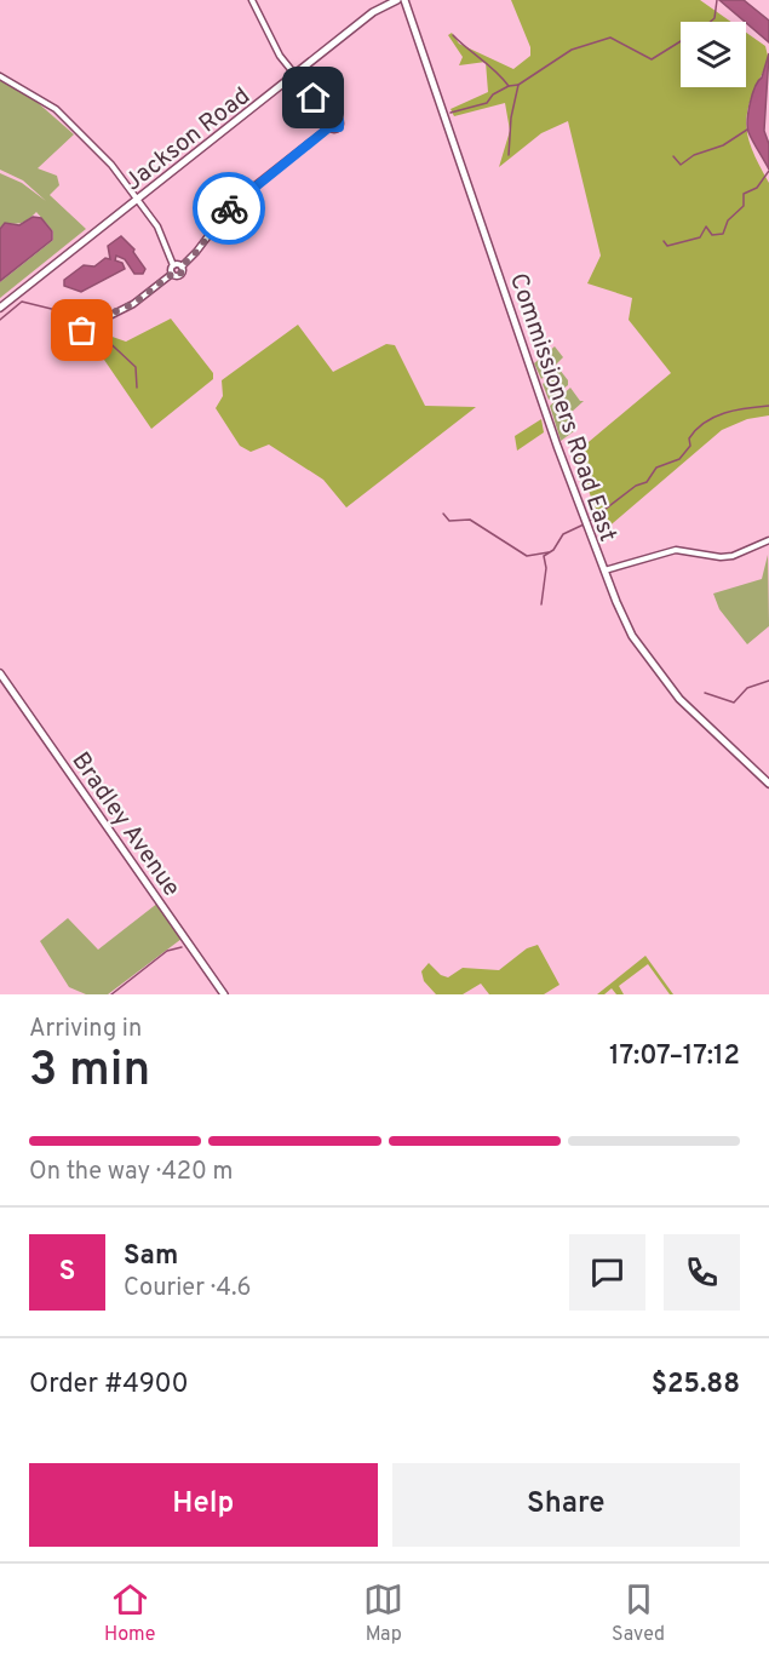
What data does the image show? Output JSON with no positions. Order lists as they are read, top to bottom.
{
  "streets": {
    "main road": ["Jackson Road", "Commissioners Road East", "Bradley Avenue"]
  },
  "page": {
    "heading": ["3 min", "Arriving in", "17:07–17:12"],
    "panel": [
      "Sam",
      "Courier · 4.6",
      "Order #4900",
      "$25.88"
    ],
    "bar": "On the way · 420 m",
    "round": "S",
    "buttons": ["Help", "Share"],
    "tabs": ["Home", "Map", "Saved"]
  }
}
